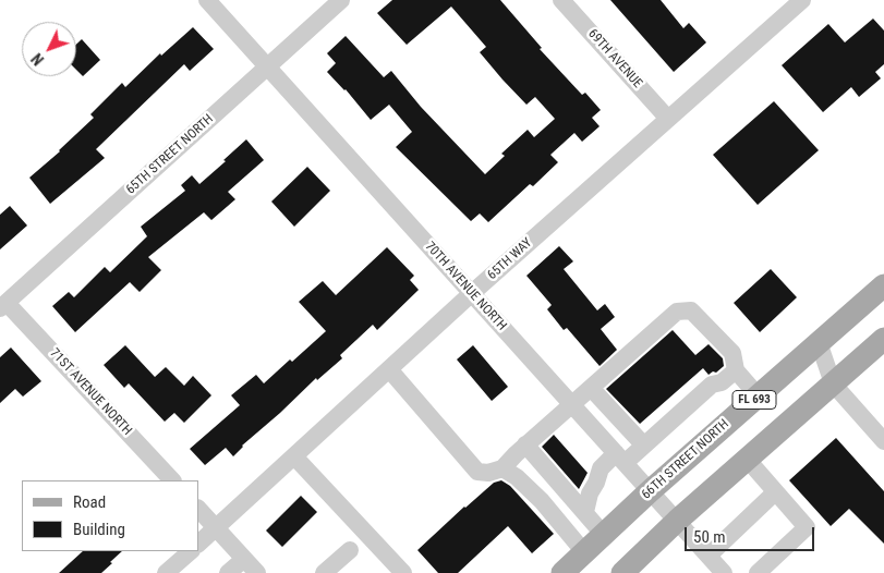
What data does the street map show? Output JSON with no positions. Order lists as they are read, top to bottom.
{
  "streets": {
    "main road": ["FL 693", "66TH STREET NORTH"],
    "street": [
      "69TH AVENUE",
      "65TH STREET NORTH",
      "65TH WAY",
      "70TH AVENUE NORTH",
      "71ST AVENUE NORTH"
    ]
  },
  "crossings": [
    ["69TH AVENUE", "65TH WAY"],
    ["65TH STREET NORTH", "70TH AVENUE NORTH"],
    ["65TH STREET NORTH", "71ST AVENUE NORTH"],
    ["65TH WAY", "70TH AVENUE NORTH"],
    ["70TH AVENUE NORTH", "FL 693"],
    ["70TH AVENUE NORTH", "66TH STREET NORTH"]
  ],
  "legend": ["Road", "Building"],
  "scale_bar": "50 m",
  "north": "bottom left"
}
